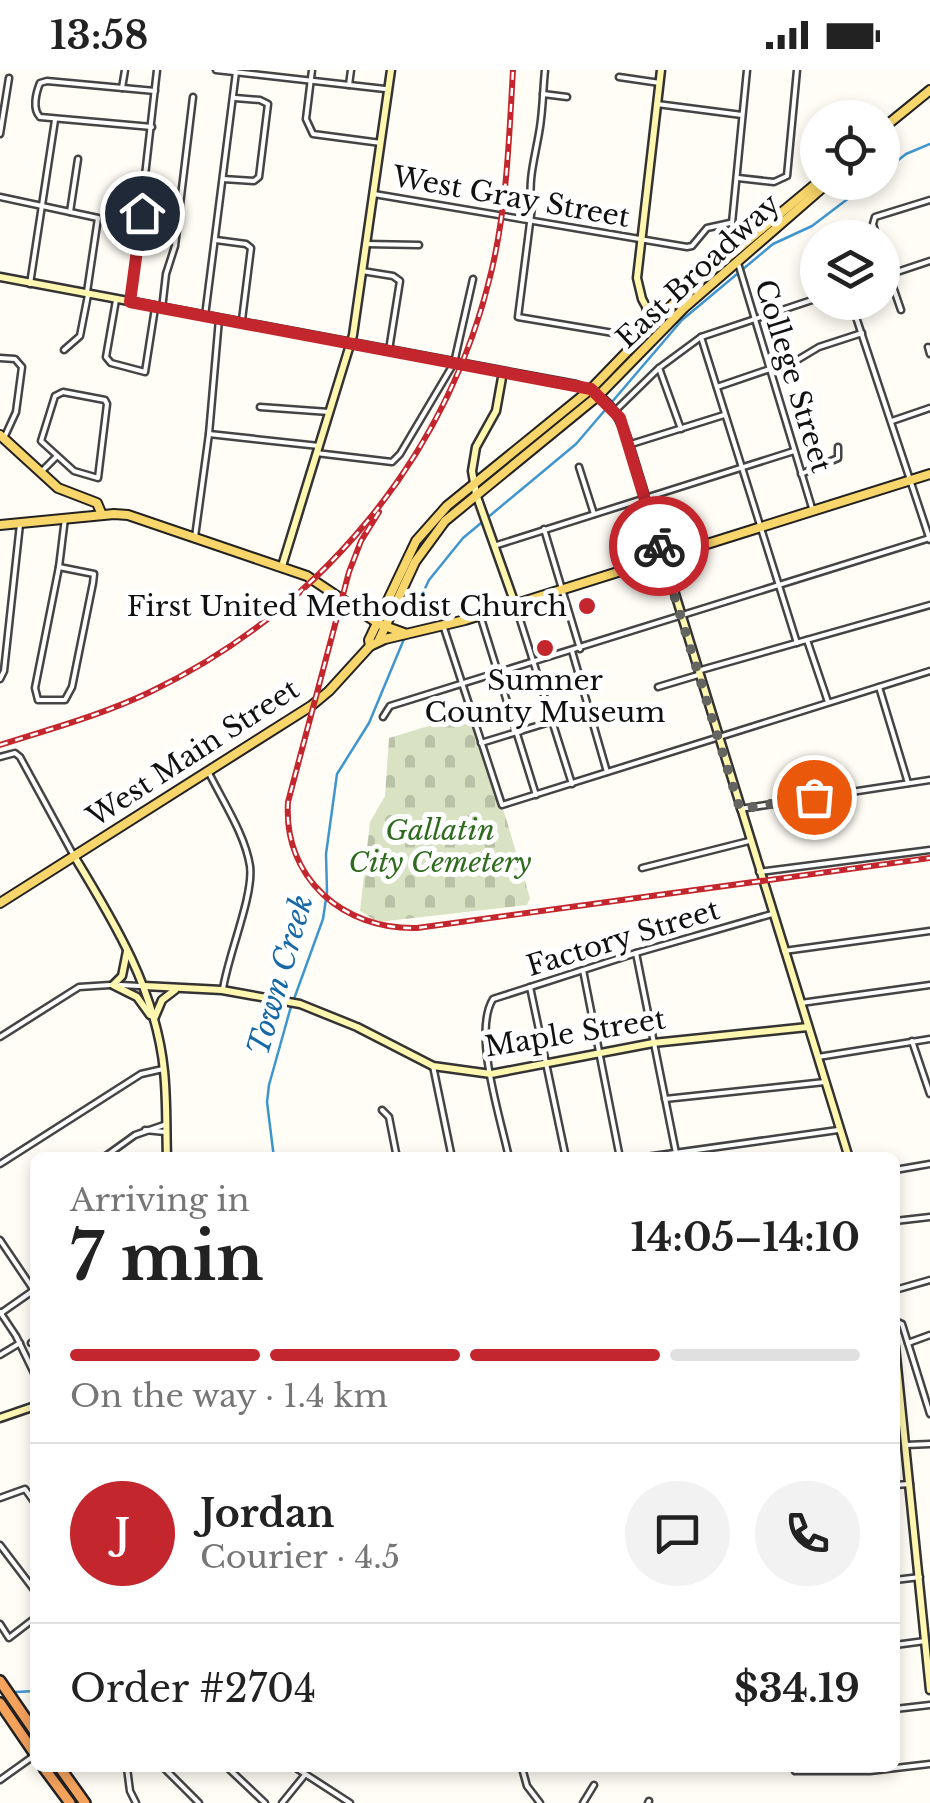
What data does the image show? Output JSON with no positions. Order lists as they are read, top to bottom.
{
  "streets": {
    "main road": ["East Broadway", "West Main Street"],
    "street": [
      "West Gray Street",
      "College Street",
      "Factory Street",
      "Maple Street"
    ]
  },
  "crossings": [
    ["West Gray Street", "College Street"],
    ["East Broadway", "College Street"],
    ["Factory Street", "Maple Street"]
  ],
  "water": ["Town Creek"],
  "parks": ["Gallatin City Cemetery"],
  "places": ["First United Methodist Church", "Sumner County Museum"],
  "page": {
    "status": "13:58",
    "heading": ["7 min", "Arriving in", "14:05–14:10"],
    "panel": [
      "Jordan",
      "Courier · 4.5",
      "Order #2704",
      "$34.19"
    ],
    "bar": "On the way · 1.4 km",
    "round": "J"
  }
}
